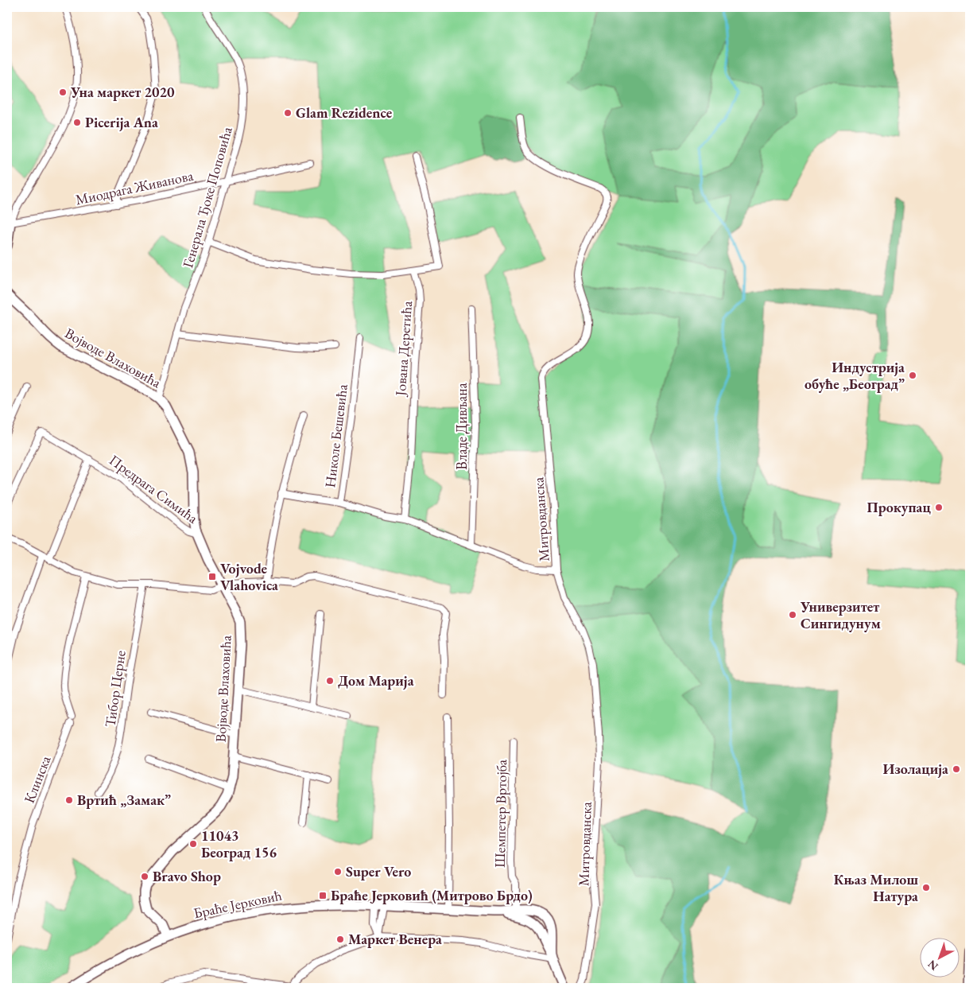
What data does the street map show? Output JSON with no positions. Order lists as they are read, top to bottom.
{
  "streets": {
    "street": [
      "Миодрага Живанова",
      "Генерала Ђоке Поповића",
      "Јована Деретића",
      "Војводе Влаховића",
      "Владе Дивљана",
      "Николе Бешевића",
      "Предрага Симића",
      "Митровданска",
      "Тибор Церне",
      "Клинска",
      "Шемпетер Вртојба",
      "Браће Јерковић"
    ]
  },
  "crossings": [
    ["Миодрага Живанова", "Генерала Ђоке Поповића"],
    ["Генерала Ђоке Поповића", "Војводе Влаховића"],
    ["Војводе Влаховића", "Предрага Симића"],
    ["Војводе Влаховића", "Браће Јерковић"],
    ["Шемпетер Вртојба", "Браће Јерковић"]
  ],
  "places": {
    "other": [
      "Уна маркет 2020",
      "Glam Rezidence",
      "Picerija Ana",
      "Индустрија обуће „Београд”",
      "Прокупац",
      "Универзитет Сингидунум",
      "Дом Марија",
      "Изолација",
      "Вртић „Замак”",
      "11043 Београд 156",
      "Super Vero",
      "Bravo Shop",
      "Књаз Милош Натура",
      "Маркет Венера"
    ],
    "transit": ["Vojvode Vlahovica", "Браће Јерковић (Митрово Брдо)"]
  },
  "north": "bottom left"
}
